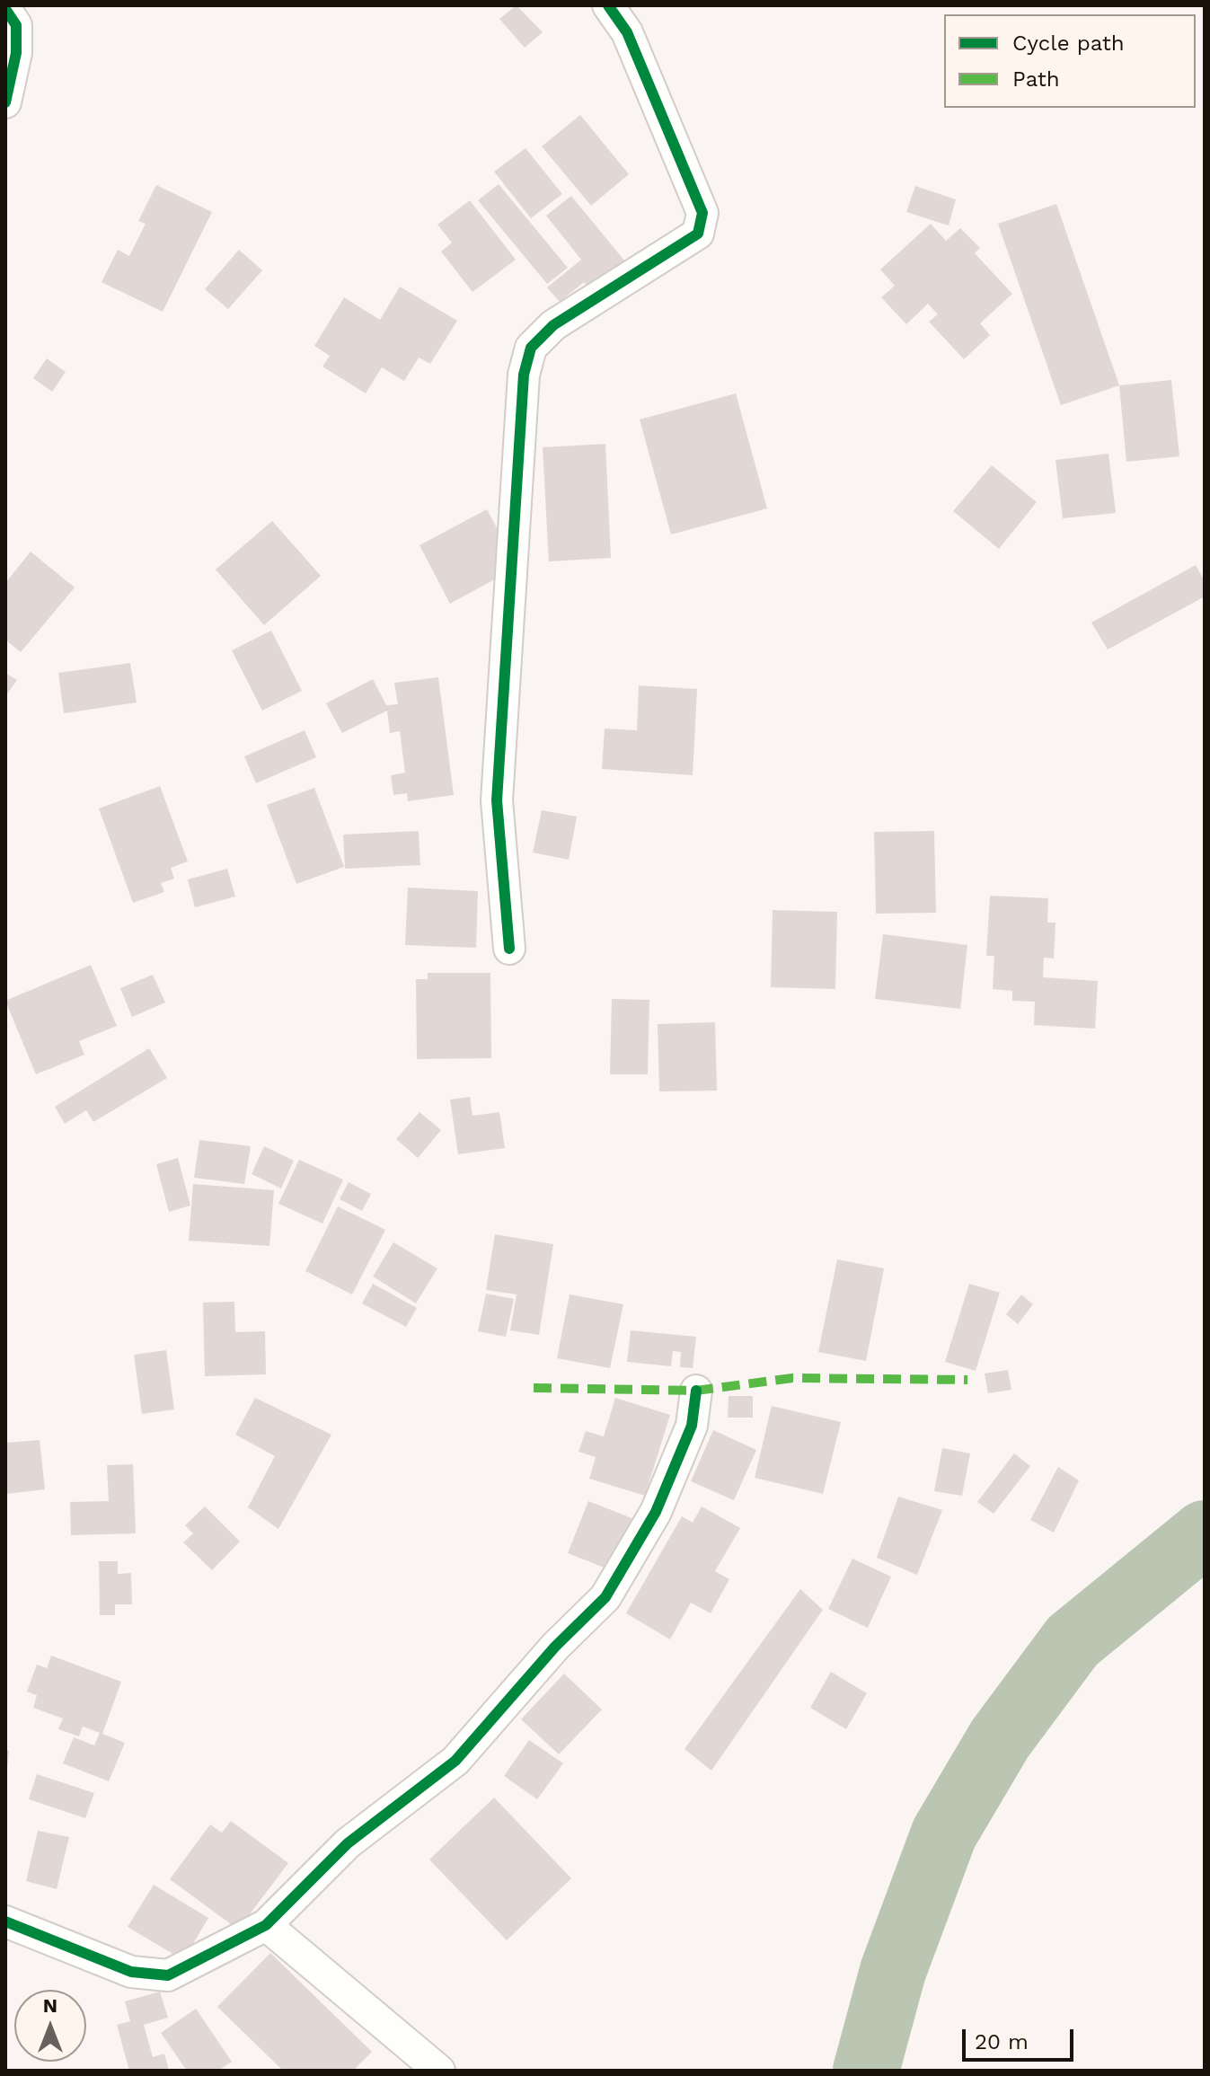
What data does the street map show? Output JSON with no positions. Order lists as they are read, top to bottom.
{
  "legend": ["Cycle path", "Path"],
  "scale_bar": "20 m",
  "north": "top"
}
